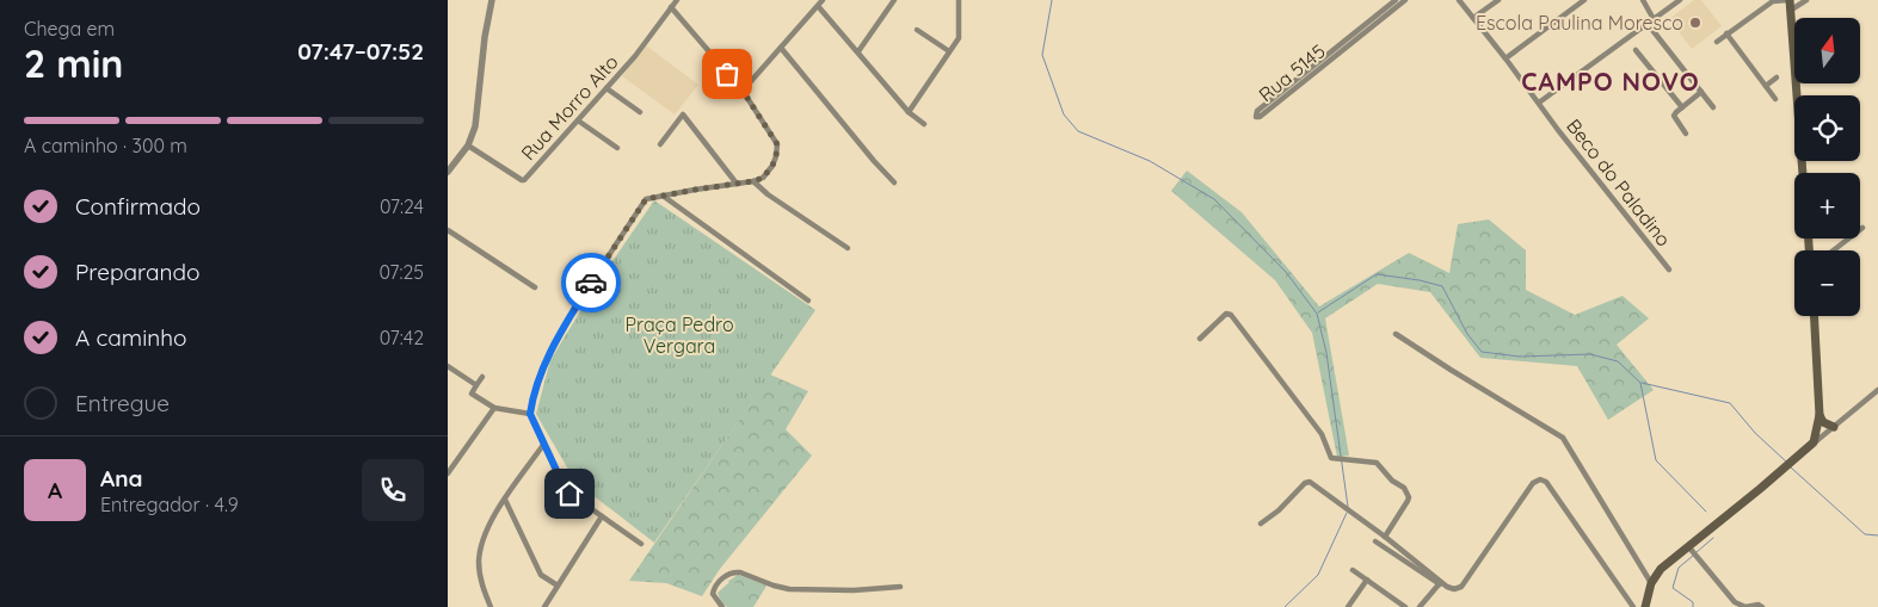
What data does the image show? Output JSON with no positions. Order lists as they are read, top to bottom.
{
  "streets": {
    "street": ["Rua 5145", "Rua Morro Alto", "Beco do Paladino"]
  },
  "districts": ["CAMPO NOVO"],
  "parks": ["Praça Pedro Vergara"],
  "places": ["Escola Paulina Moresco"],
  "north": "top",
  "page": {
    "heading": ["2 min", "Chega em", "07:47–07:52"],
    "panel": ["Ana", "Entregador · 4.9"],
    "map_buttons": ["+", "−"],
    "bar": "A caminho · 300 m",
    "list": [
      ["Confirmado", "07:24"],
      ["Preparando", "07:25"],
      ["A caminho", "07:42"],
      "Entregue"
    ],
    "round": "A"
  }
}
